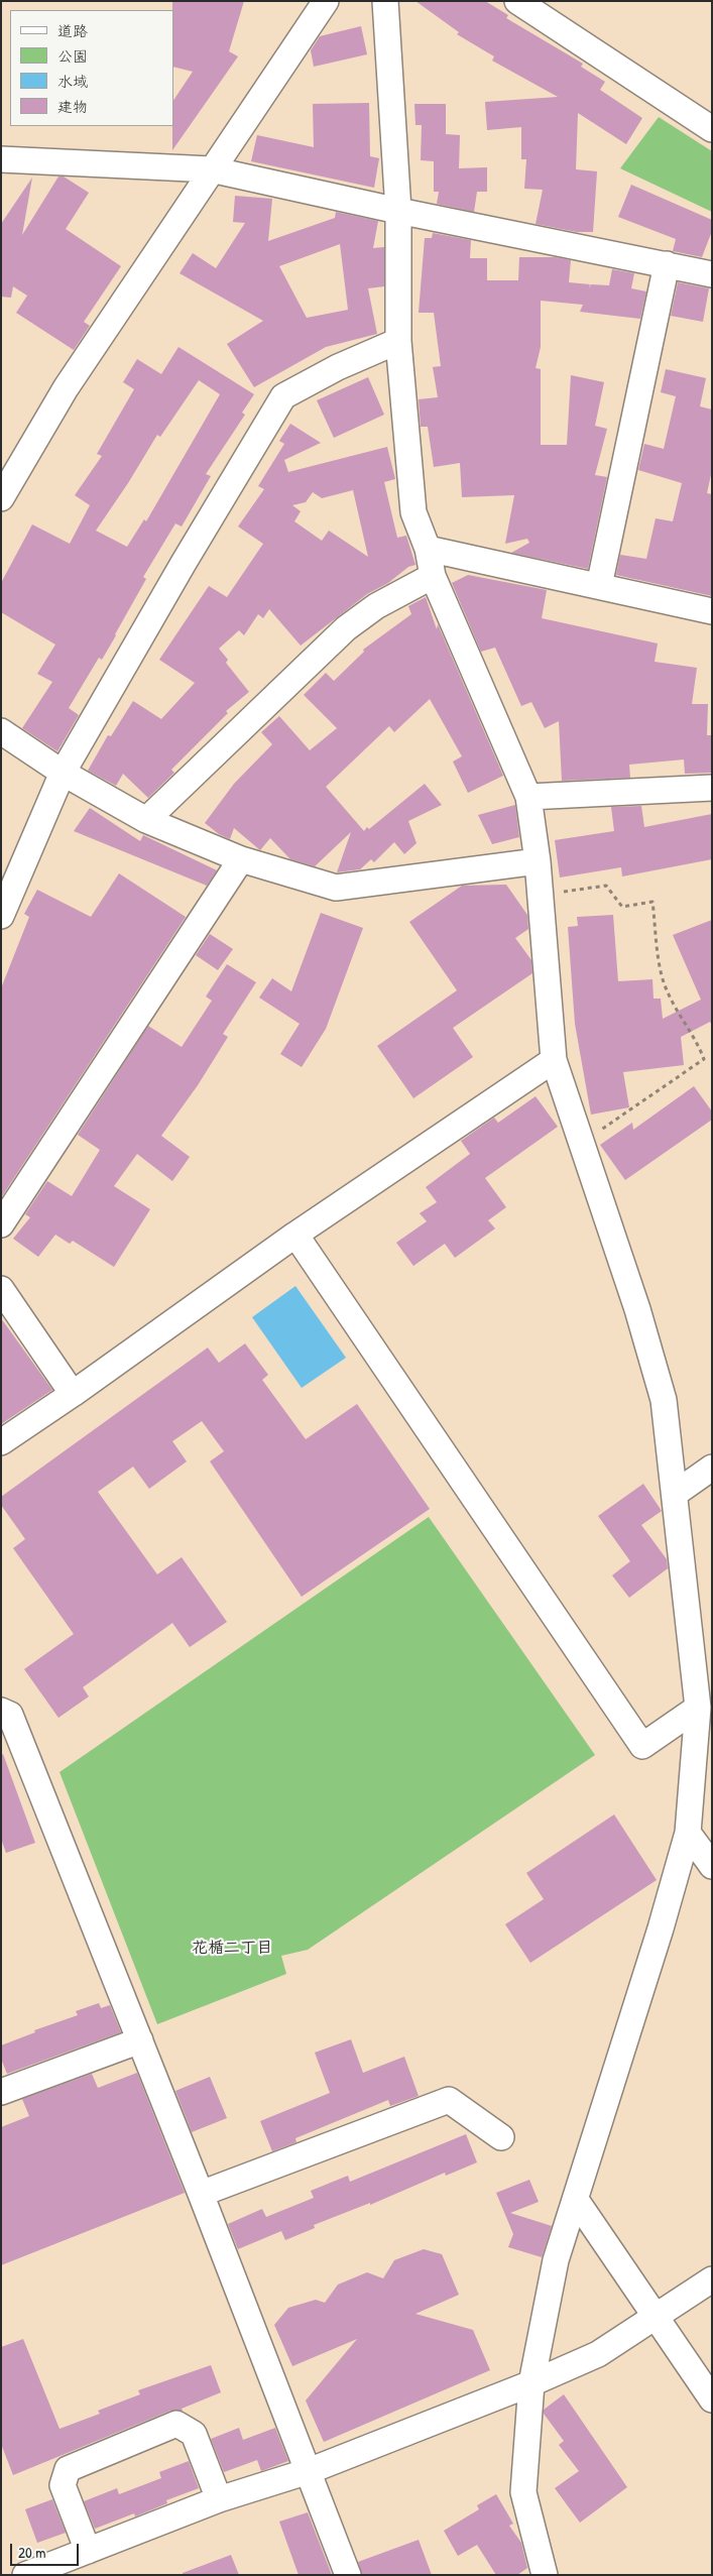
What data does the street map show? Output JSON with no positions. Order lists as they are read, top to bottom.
{
  "districts": ["花楯二丁目"],
  "legend": [
    "道路",
    "公園",
    "水域",
    "建物"
  ],
  "scale_bar": "20 m"
}
